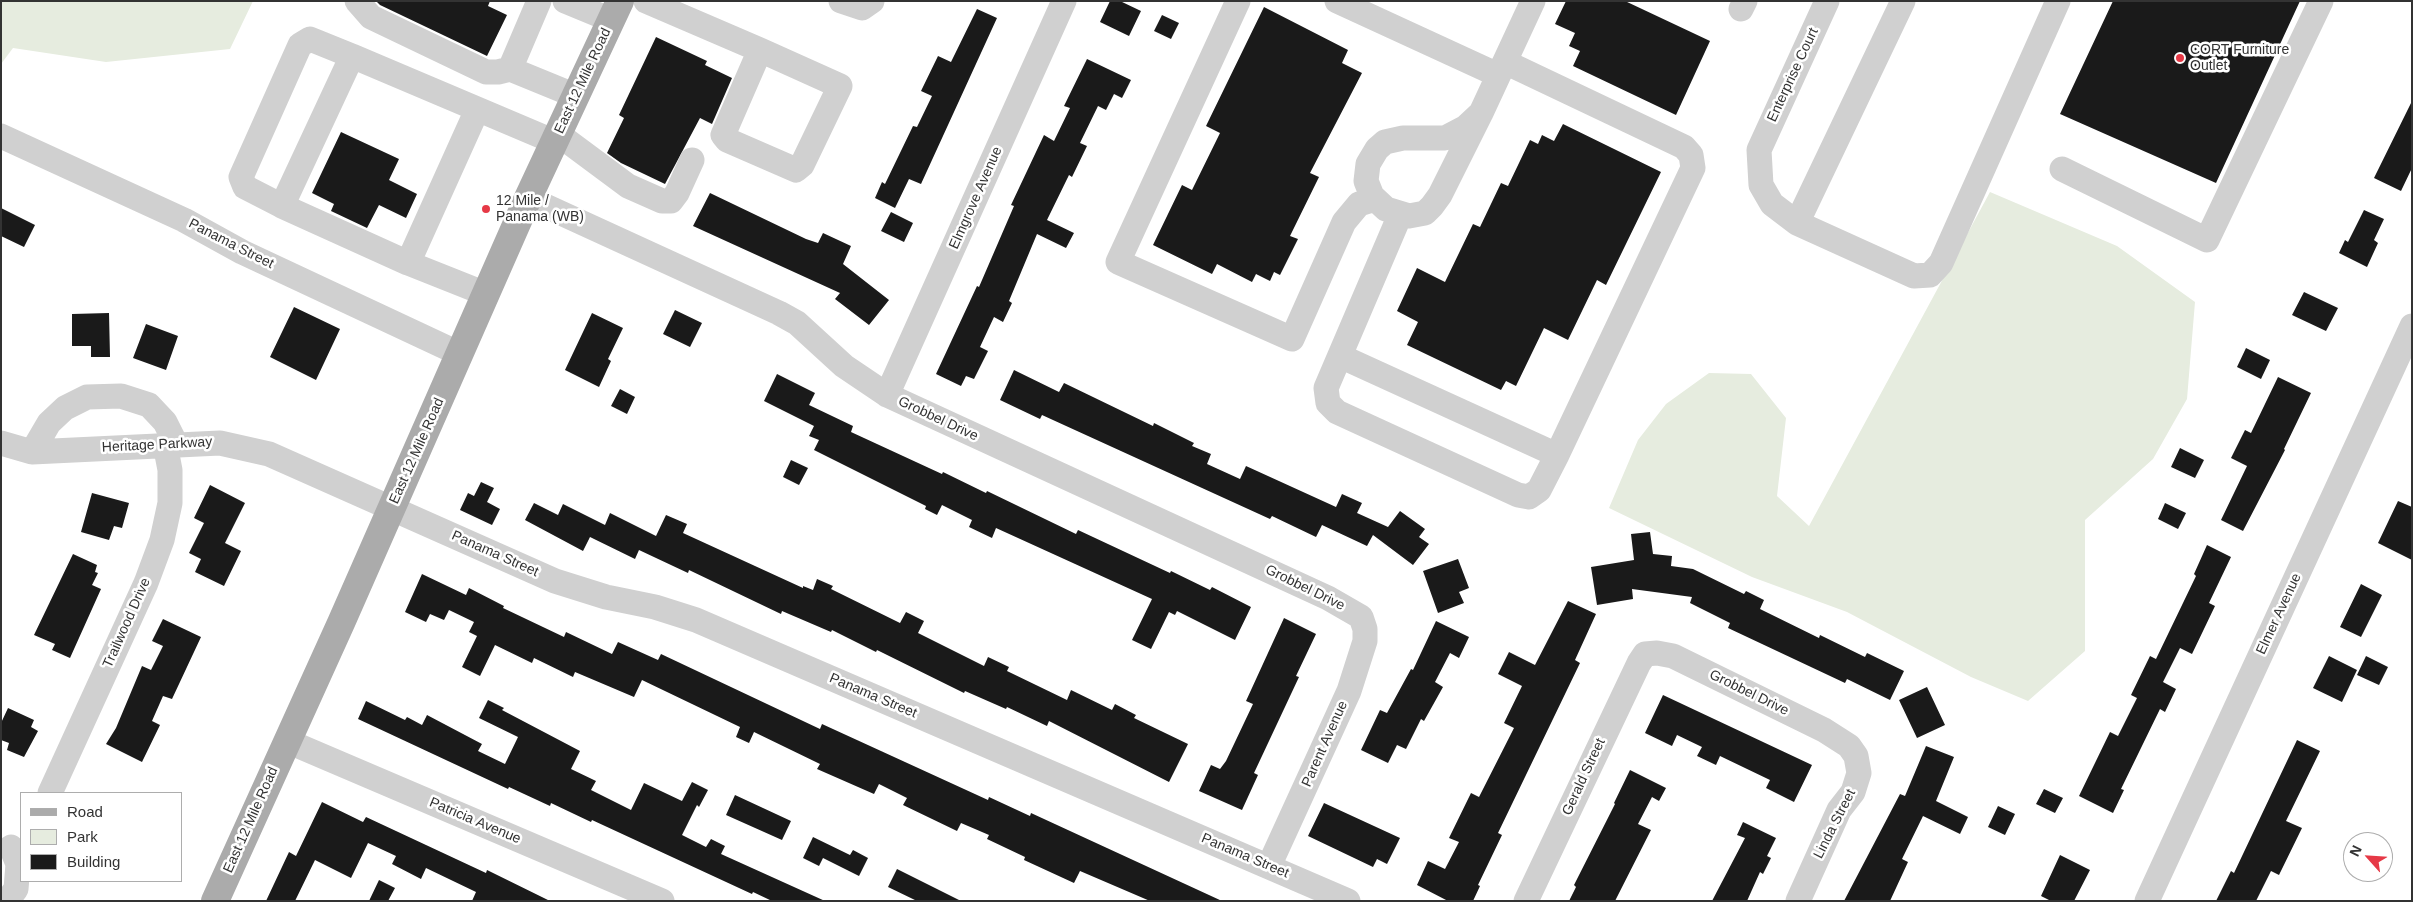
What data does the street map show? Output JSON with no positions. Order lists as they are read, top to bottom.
{
  "streets": {
    "main road": ["East 12 Mile Road"],
    "street": [
      "Enterprise Court",
      "Elmgrove Avenue",
      "Panama Street",
      "Grobbel Drive",
      "Heritage Parkway",
      "Elmer Avenue",
      "Trailwood Drive",
      "Parent Avenue",
      "Gerald Street",
      "Patricia Avenue",
      "Linda Street"
    ]
  },
  "crossings": [
    ["East 12 Mile Road", "Panama Street"],
    ["East 12 Mile Road", "Grobbel Drive"],
    ["East 12 Mile Road", "Heritage Parkway"],
    ["East 12 Mile Road", "Patricia Avenue"],
    ["Elmgrove Avenue", "Grobbel Drive"],
    ["Panama Street", "Heritage Parkway"],
    ["Panama Street", "Parent Avenue"],
    ["Grobbel Drive", "Parent Avenue"],
    ["Grobbel Drive", "Gerald Street"],
    ["Grobbel Drive", "Linda Street"],
    ["Heritage Parkway", "Trailwood Drive"]
  ],
  "places": ["CORT Furniture Outlet", "12 Mile / Panama (WB)"],
  "legend": ["Road", "Park", "Building"],
  "north": "top left"
}
